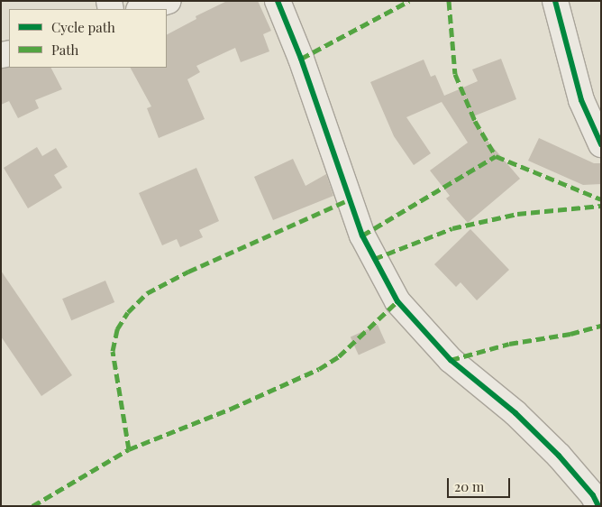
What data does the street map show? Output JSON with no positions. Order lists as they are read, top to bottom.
{
  "legend": ["Cycle path", "Path"],
  "scale_bar": "20 m"
}
